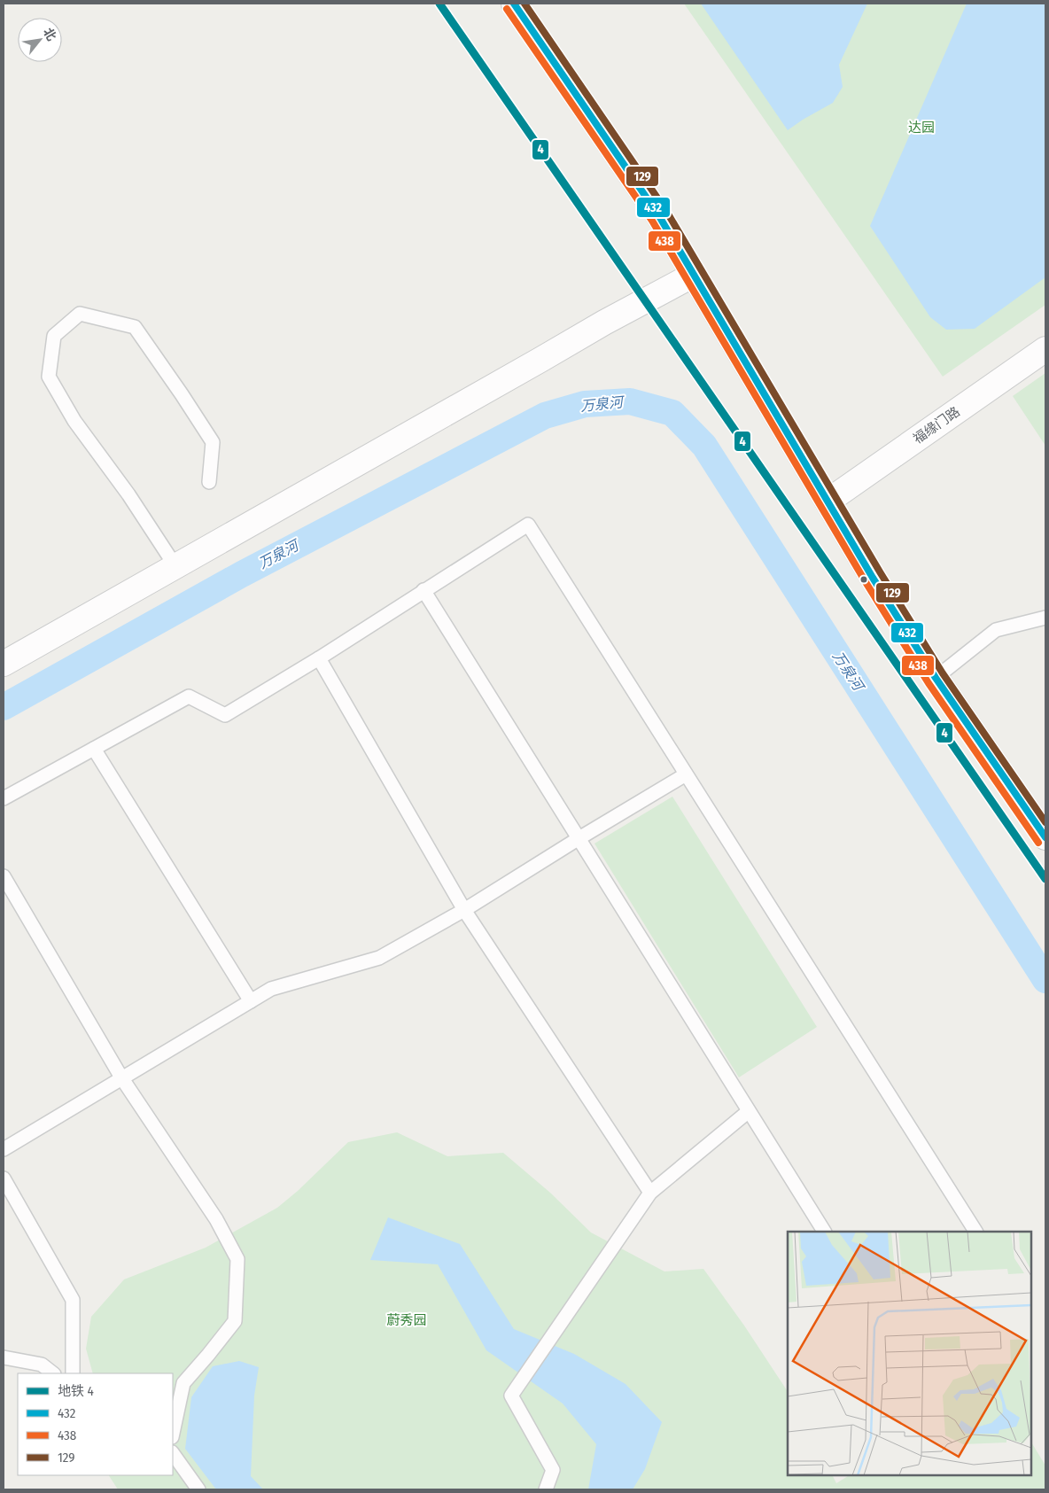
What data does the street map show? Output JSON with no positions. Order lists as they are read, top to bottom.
{
  "streets": {
    "street": ["福缘门路"]
  },
  "water": ["万泉河"],
  "parks": ["达园", "蔚秀园"],
  "lines": [
    "metro line 4",
    "transit line 432",
    "transit line 129",
    "transit line 438"
  ],
  "legend": [
    "地铁 4",
    "432",
    "438",
    "129"
  ],
  "north": "top right"
}
